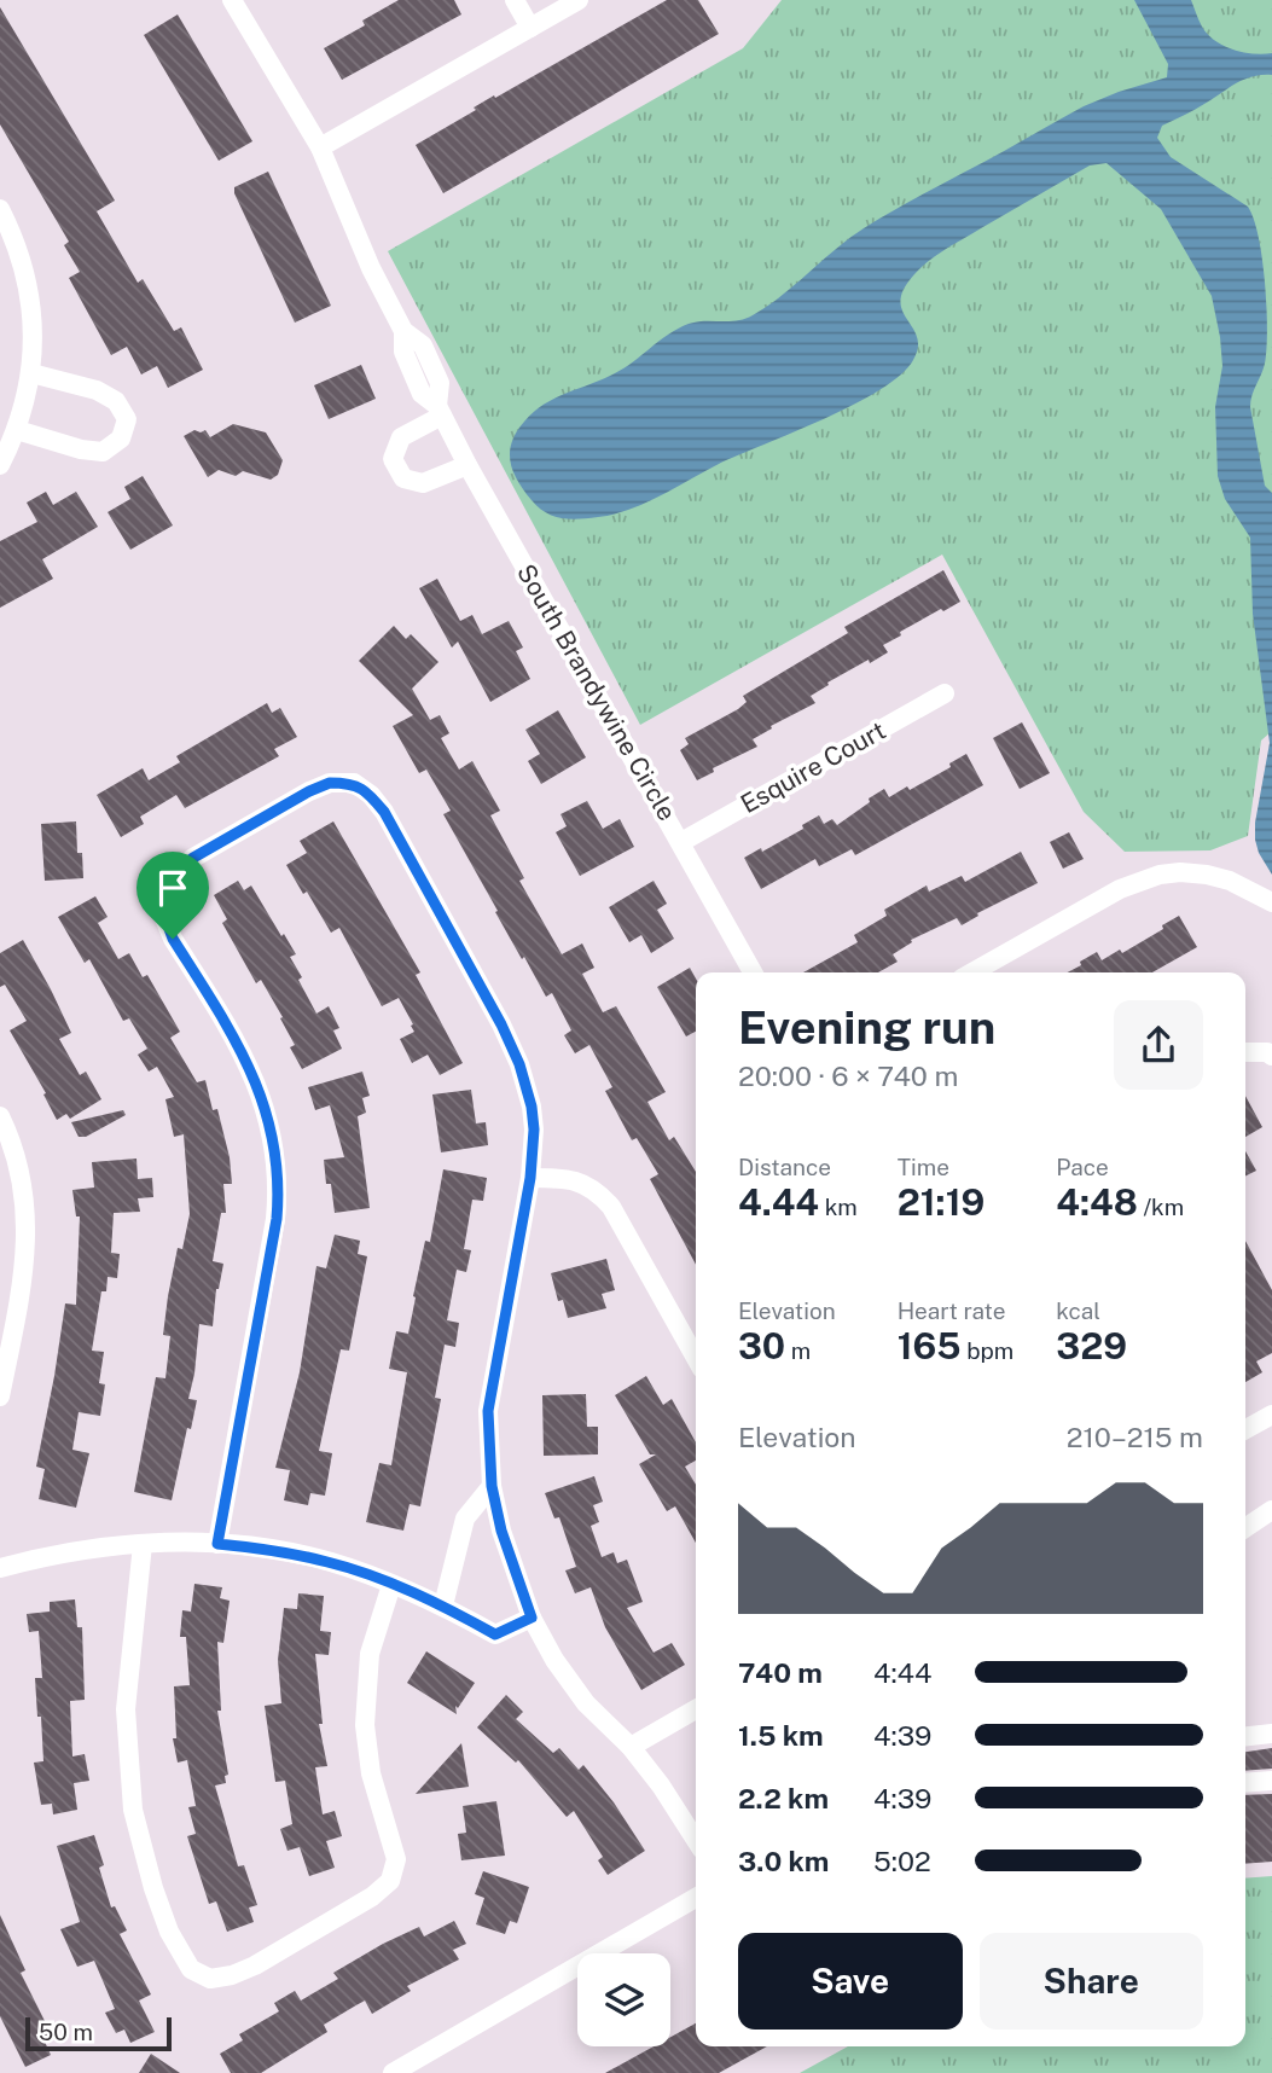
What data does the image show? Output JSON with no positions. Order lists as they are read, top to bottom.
{
  "streets": {
    "street": ["South Brandywine Circle", "Esquire Court"]
  },
  "crossings": [
    ["South Brandywine Circle", "Esquire Court"]
  ],
  "scale_bar": "50 m",
  "page": {
    "heading": ["Evening run", "20:00 · 6 × 740 m"],
    "stats": [
      ["Distance", "4.44 km"],
      ["Time", "21:19"],
      ["Pace", "4:48 /km"],
      ["Elevation", "30 m"],
      ["Heart rate", "165 bpm"],
      ["kcal", "329"]
    ],
    "chart": ["Elevation", "210–215 m"],
    "list": [
      {
        "name": "740 m",
        "note": "4:44"
      },
      {
        "name": "1.5 km",
        "note": "4:39"
      },
      {
        "name": "2.2 km",
        "note": "4:39"
      },
      {
        "name": "3.0 km",
        "note": "5:02"
      }
    ],
    "buttons": ["Save", "Share"],
    "scale": "50 m"
  }
}
